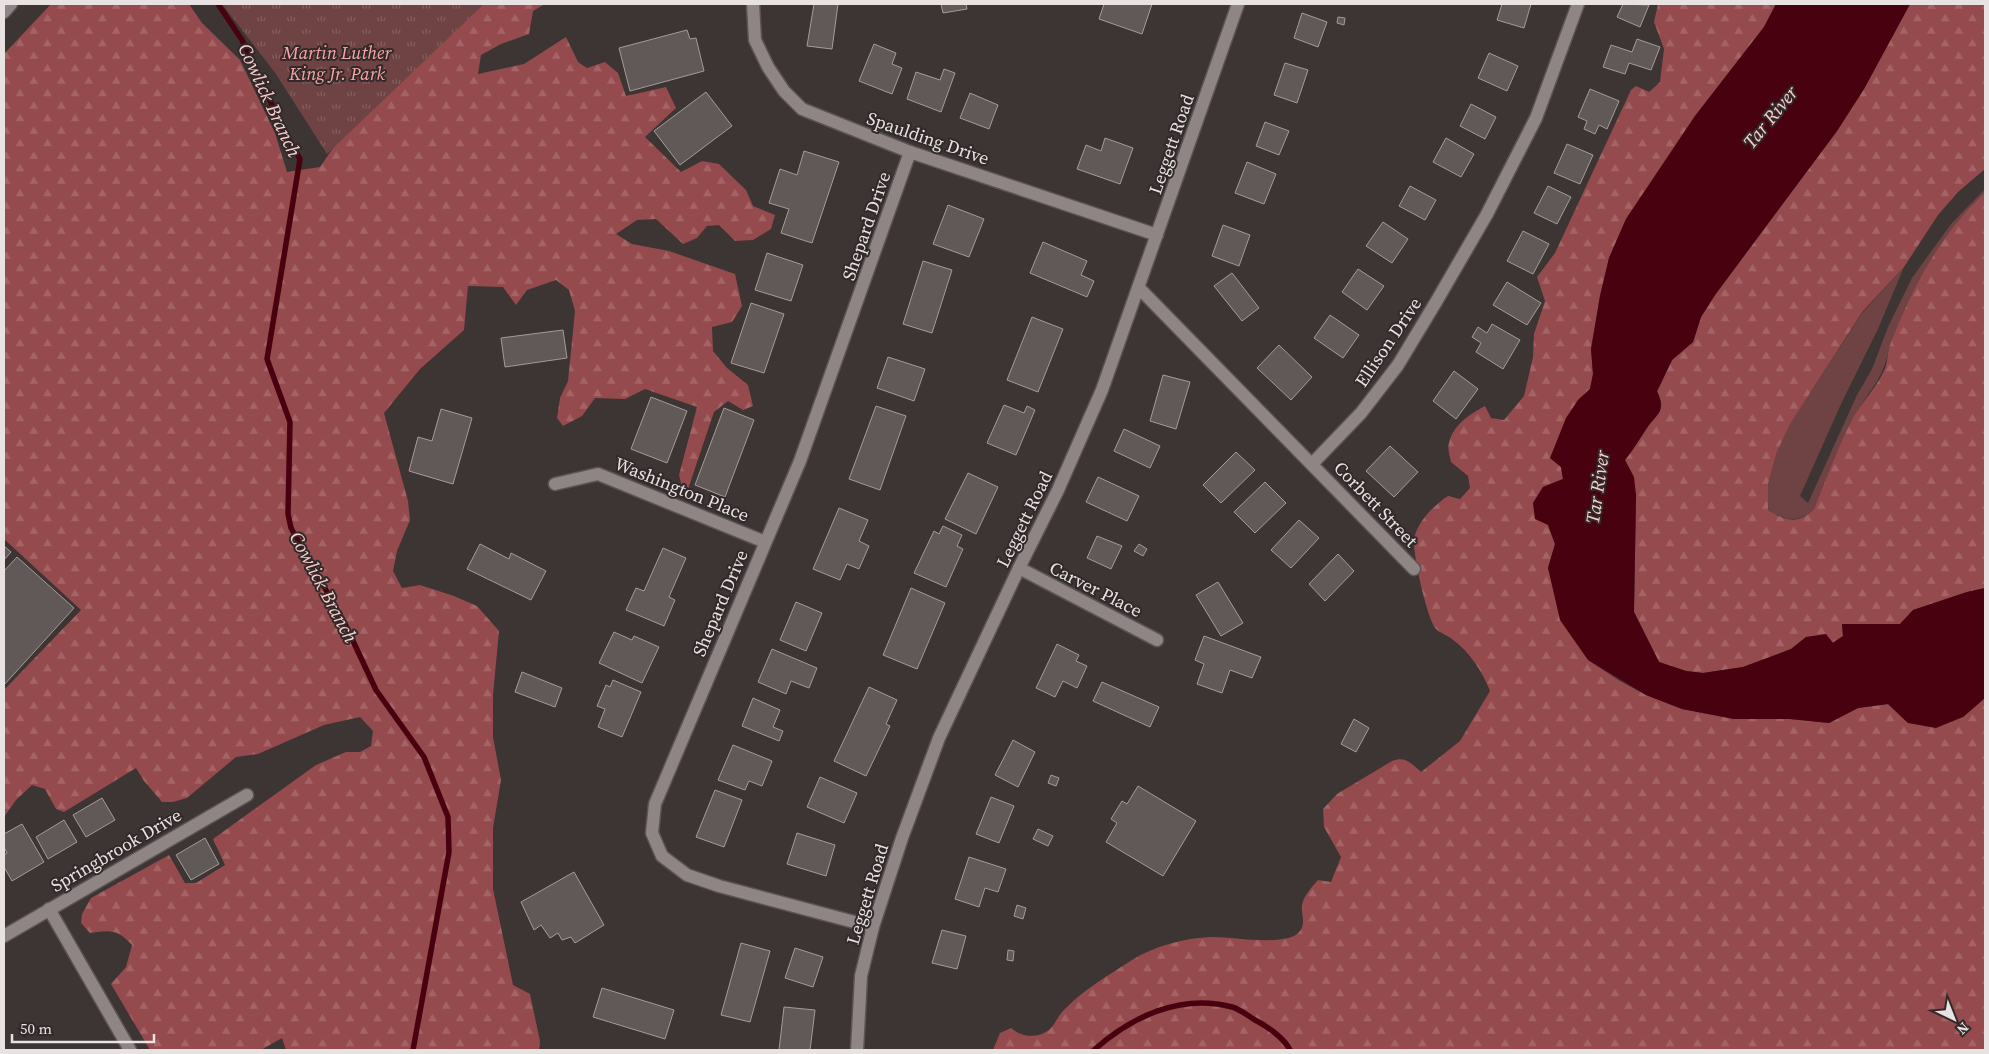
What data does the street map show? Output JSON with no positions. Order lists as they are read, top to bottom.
{
  "streets": {
    "street": [
      "Spaulding Drive",
      "Leggett Road",
      "Shepard Drive",
      "Ellison Drive",
      "Washington Place",
      "Corbett Street",
      "Carver Place",
      "Springbrook Drive"
    ]
  },
  "crossings": [
    ["Spaulding Drive", "Leggett Road"],
    ["Spaulding Drive", "Shepard Drive"],
    ["Leggett Road", "Shepard Drive"],
    ["Leggett Road", "Carver Place"],
    ["Shepard Drive", "Washington Place"],
    ["Ellison Drive", "Corbett Street"]
  ],
  "water": ["Cowlick Branch", "Tar River"],
  "parks": ["Martin Luther King Jr. Park"],
  "scale_bar": "50 m",
  "north": "bottom right"
}
